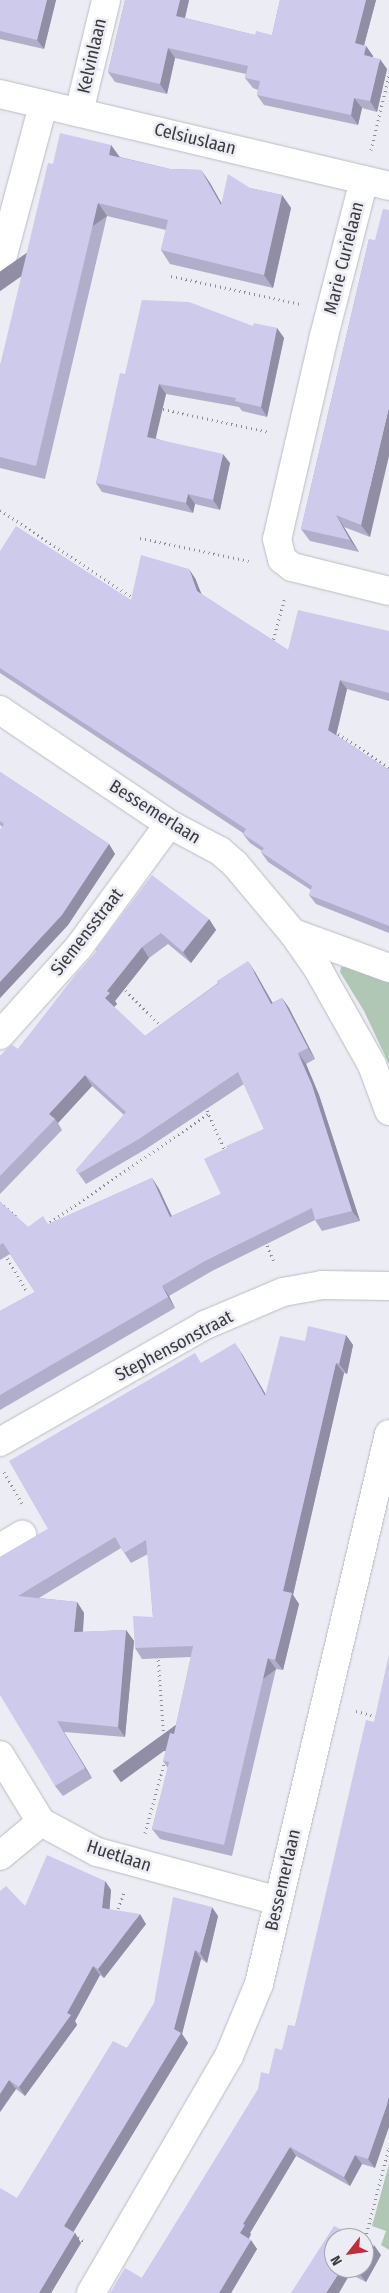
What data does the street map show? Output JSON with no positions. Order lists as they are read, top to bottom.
{
  "streets": {
    "street": [
      "Kelvinlaan",
      "Celsiuslaan",
      "Marie Curielaan",
      "Bessemerlaan",
      "Siemensstraat",
      "Stephensonstraat",
      "Huetlaan"
    ]
  },
  "crossings": [
    ["Kelvinlaan", "Celsiuslaan"],
    ["Celsiuslaan", "Marie Curielaan"],
    ["Bessemerlaan", "Siemensstraat"],
    ["Bessemerlaan", "Huetlaan"]
  ],
  "north": "bottom left"
}
